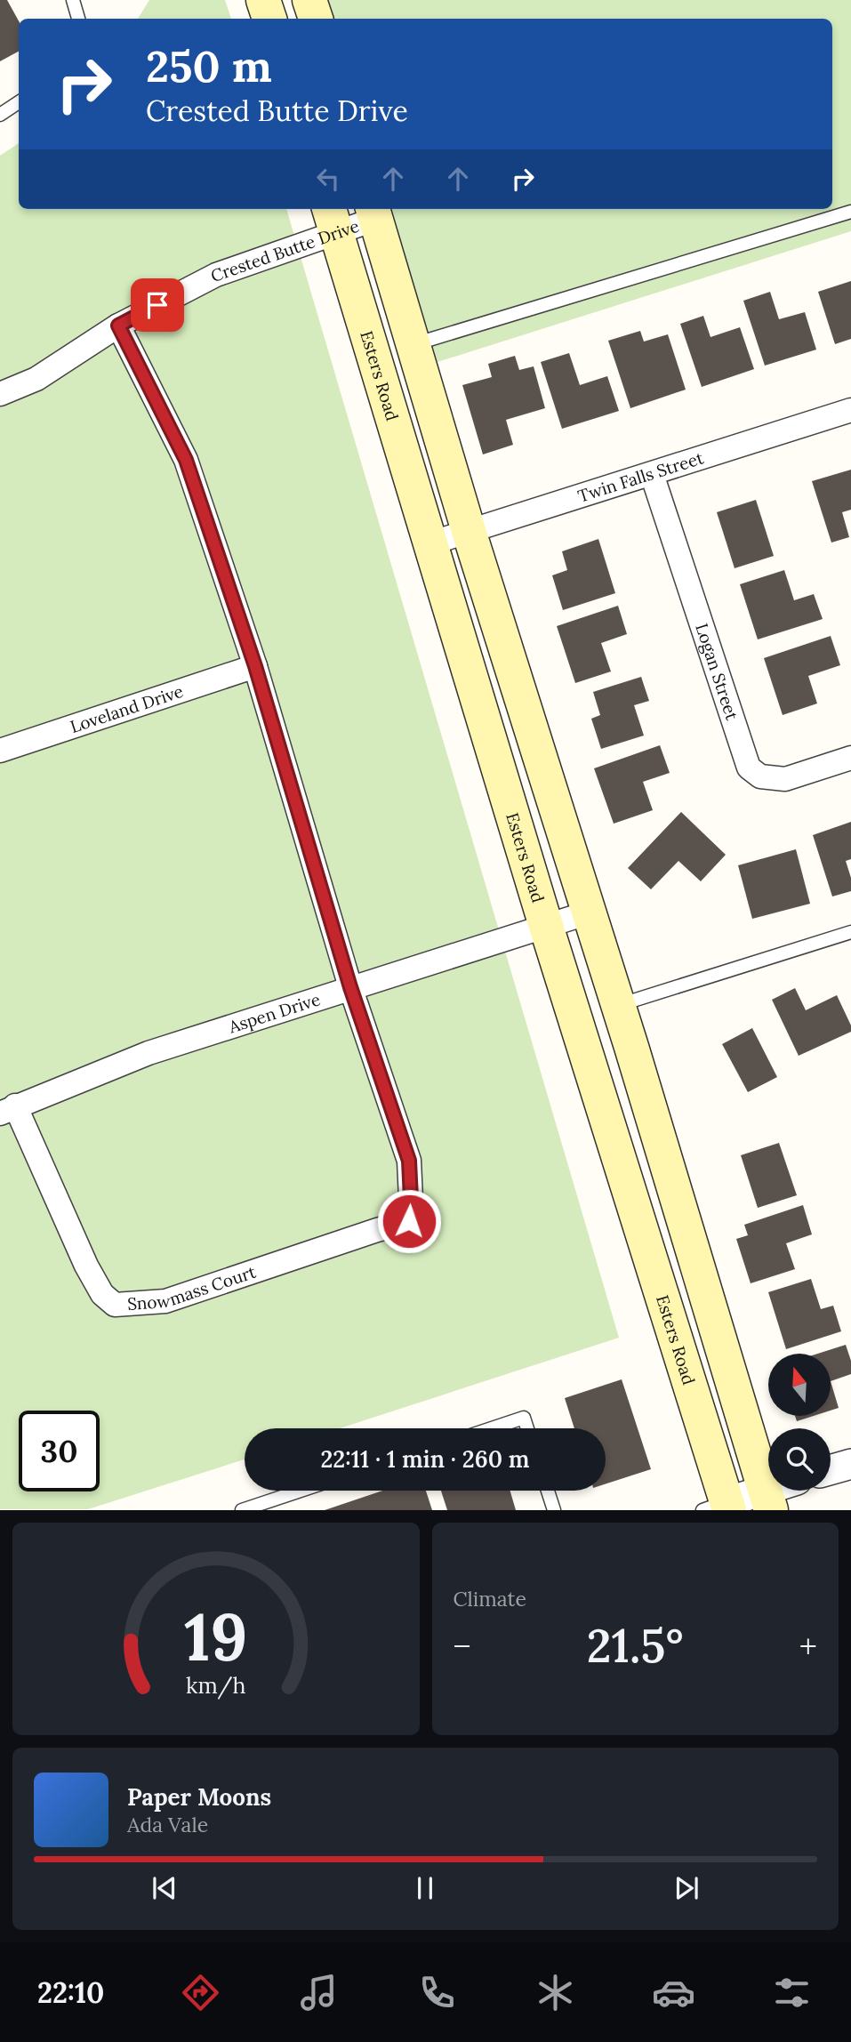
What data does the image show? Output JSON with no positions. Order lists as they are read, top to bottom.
{
  "streets": {
    "main road": ["Esters Road"],
    "street": [
      "Crested Butte Drive",
      "Twin Falls Street",
      "Logan Street",
      "Loveland Drive",
      "Aspen Drive",
      "Snowmass Court"
    ]
  },
  "crossings": [
    ["Crested Butte Drive", "Esters Road"],
    ["Esters Road", "Twin Falls Street"],
    ["Esters Road", "Aspen Drive"],
    ["Twin Falls Street", "Logan Street"],
    ["Aspen Drive", "Snowmass Court"]
  ],
  "north": "top",
  "page": {
    "turn": ["250 m", "Crested Butte Drive"],
    "limit": "30",
    "trip": "22:11 · 1 min · 260 m",
    "tile": "Climate",
    "heat": ["−", "21.5°", "+"],
    "song": ["Paper Moons", "Ada Vale"],
    "tabs": "22:10",
    "gauge": ["19", "km/h"]
  }
}
